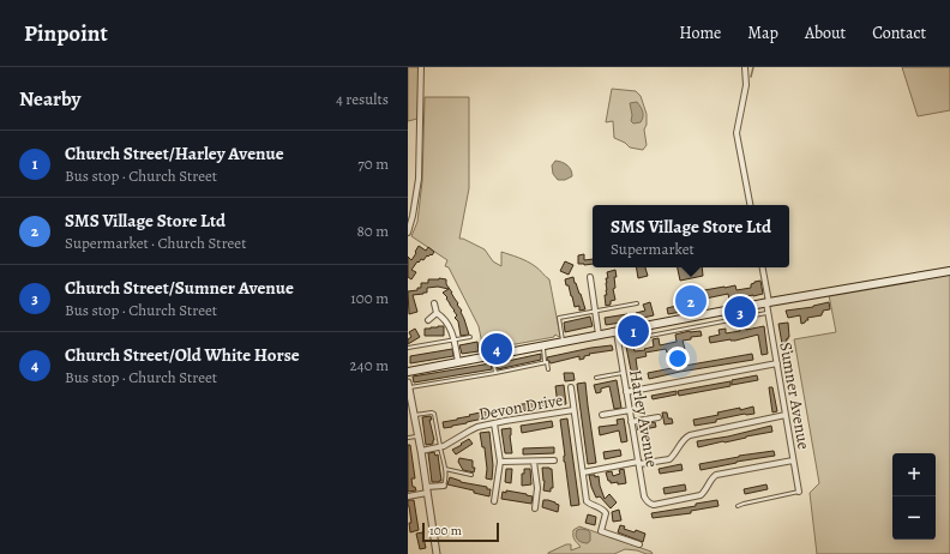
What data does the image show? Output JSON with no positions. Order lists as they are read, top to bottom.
{
  "streets": {
    "street": ["Sumner Avenue", "Devon Drive", "Harley Avenue"]
  },
  "crossings": [
    ["Sumner Avenue", "Harley Avenue"]
  ],
  "scale_bar": "100 m",
  "page": {
    "header": "Pinpoint",
    "nav": [
      "Home",
      "Map",
      "About",
      "Contact"
    ],
    "heading": ["Nearby", "4 results"],
    "list": [
      {
        "mark": "1",
        "name": "Church Street/Harley Avenue",
        "note": "Bus stop · Church Street",
        "value": "70 m"
      },
      {
        "mark": "2",
        "name": "SMS Village Store Ltd",
        "note": "Supermarket · Church Street",
        "value": "80 m"
      },
      {
        "mark": "3",
        "name": "Church Street/Sumner Avenue",
        "note": "Bus stop · Church Street",
        "value": "100 m"
      },
      {
        "mark": "4",
        "name": "Church Street/Old White Horse",
        "note": "Bus stop · Church Street",
        "value": "240 m"
      }
    ],
    "popup": ["SMS Village Store Ltd", "Supermarket"],
    "pins": [
      "2",
      "3",
      "1",
      "4"
    ],
    "map_buttons": ["+", "−"],
    "scale": "100 m"
  }
}
